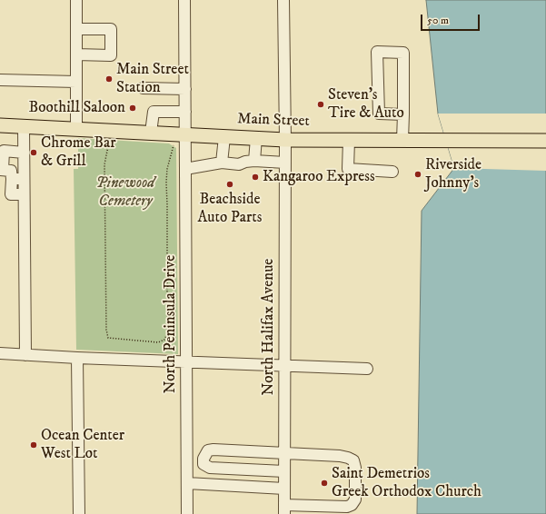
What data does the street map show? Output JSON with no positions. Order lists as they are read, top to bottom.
{
  "streets": {
    "main road": ["Main Street"],
    "street": ["North Peninsula Drive", "North Halifax Avenue"]
  },
  "crossings": [
    ["Main Street", "North Peninsula Drive"],
    ["Main Street", "North Halifax Avenue"]
  ],
  "parks": ["Pinewood Cemetery"],
  "places": [
    "Main Street Station",
    "Steven's Tire & Auto",
    "Boothill Saloon",
    "Chrome Bar & Grill",
    "Riverside Johnny's",
    "Kangaroo Express",
    "Beachside Auto Parts",
    "Ocean Center West Lot",
    "Saint Demetrios Greek Orthodox Church"
  ],
  "scale_bar": "50 m"
}
